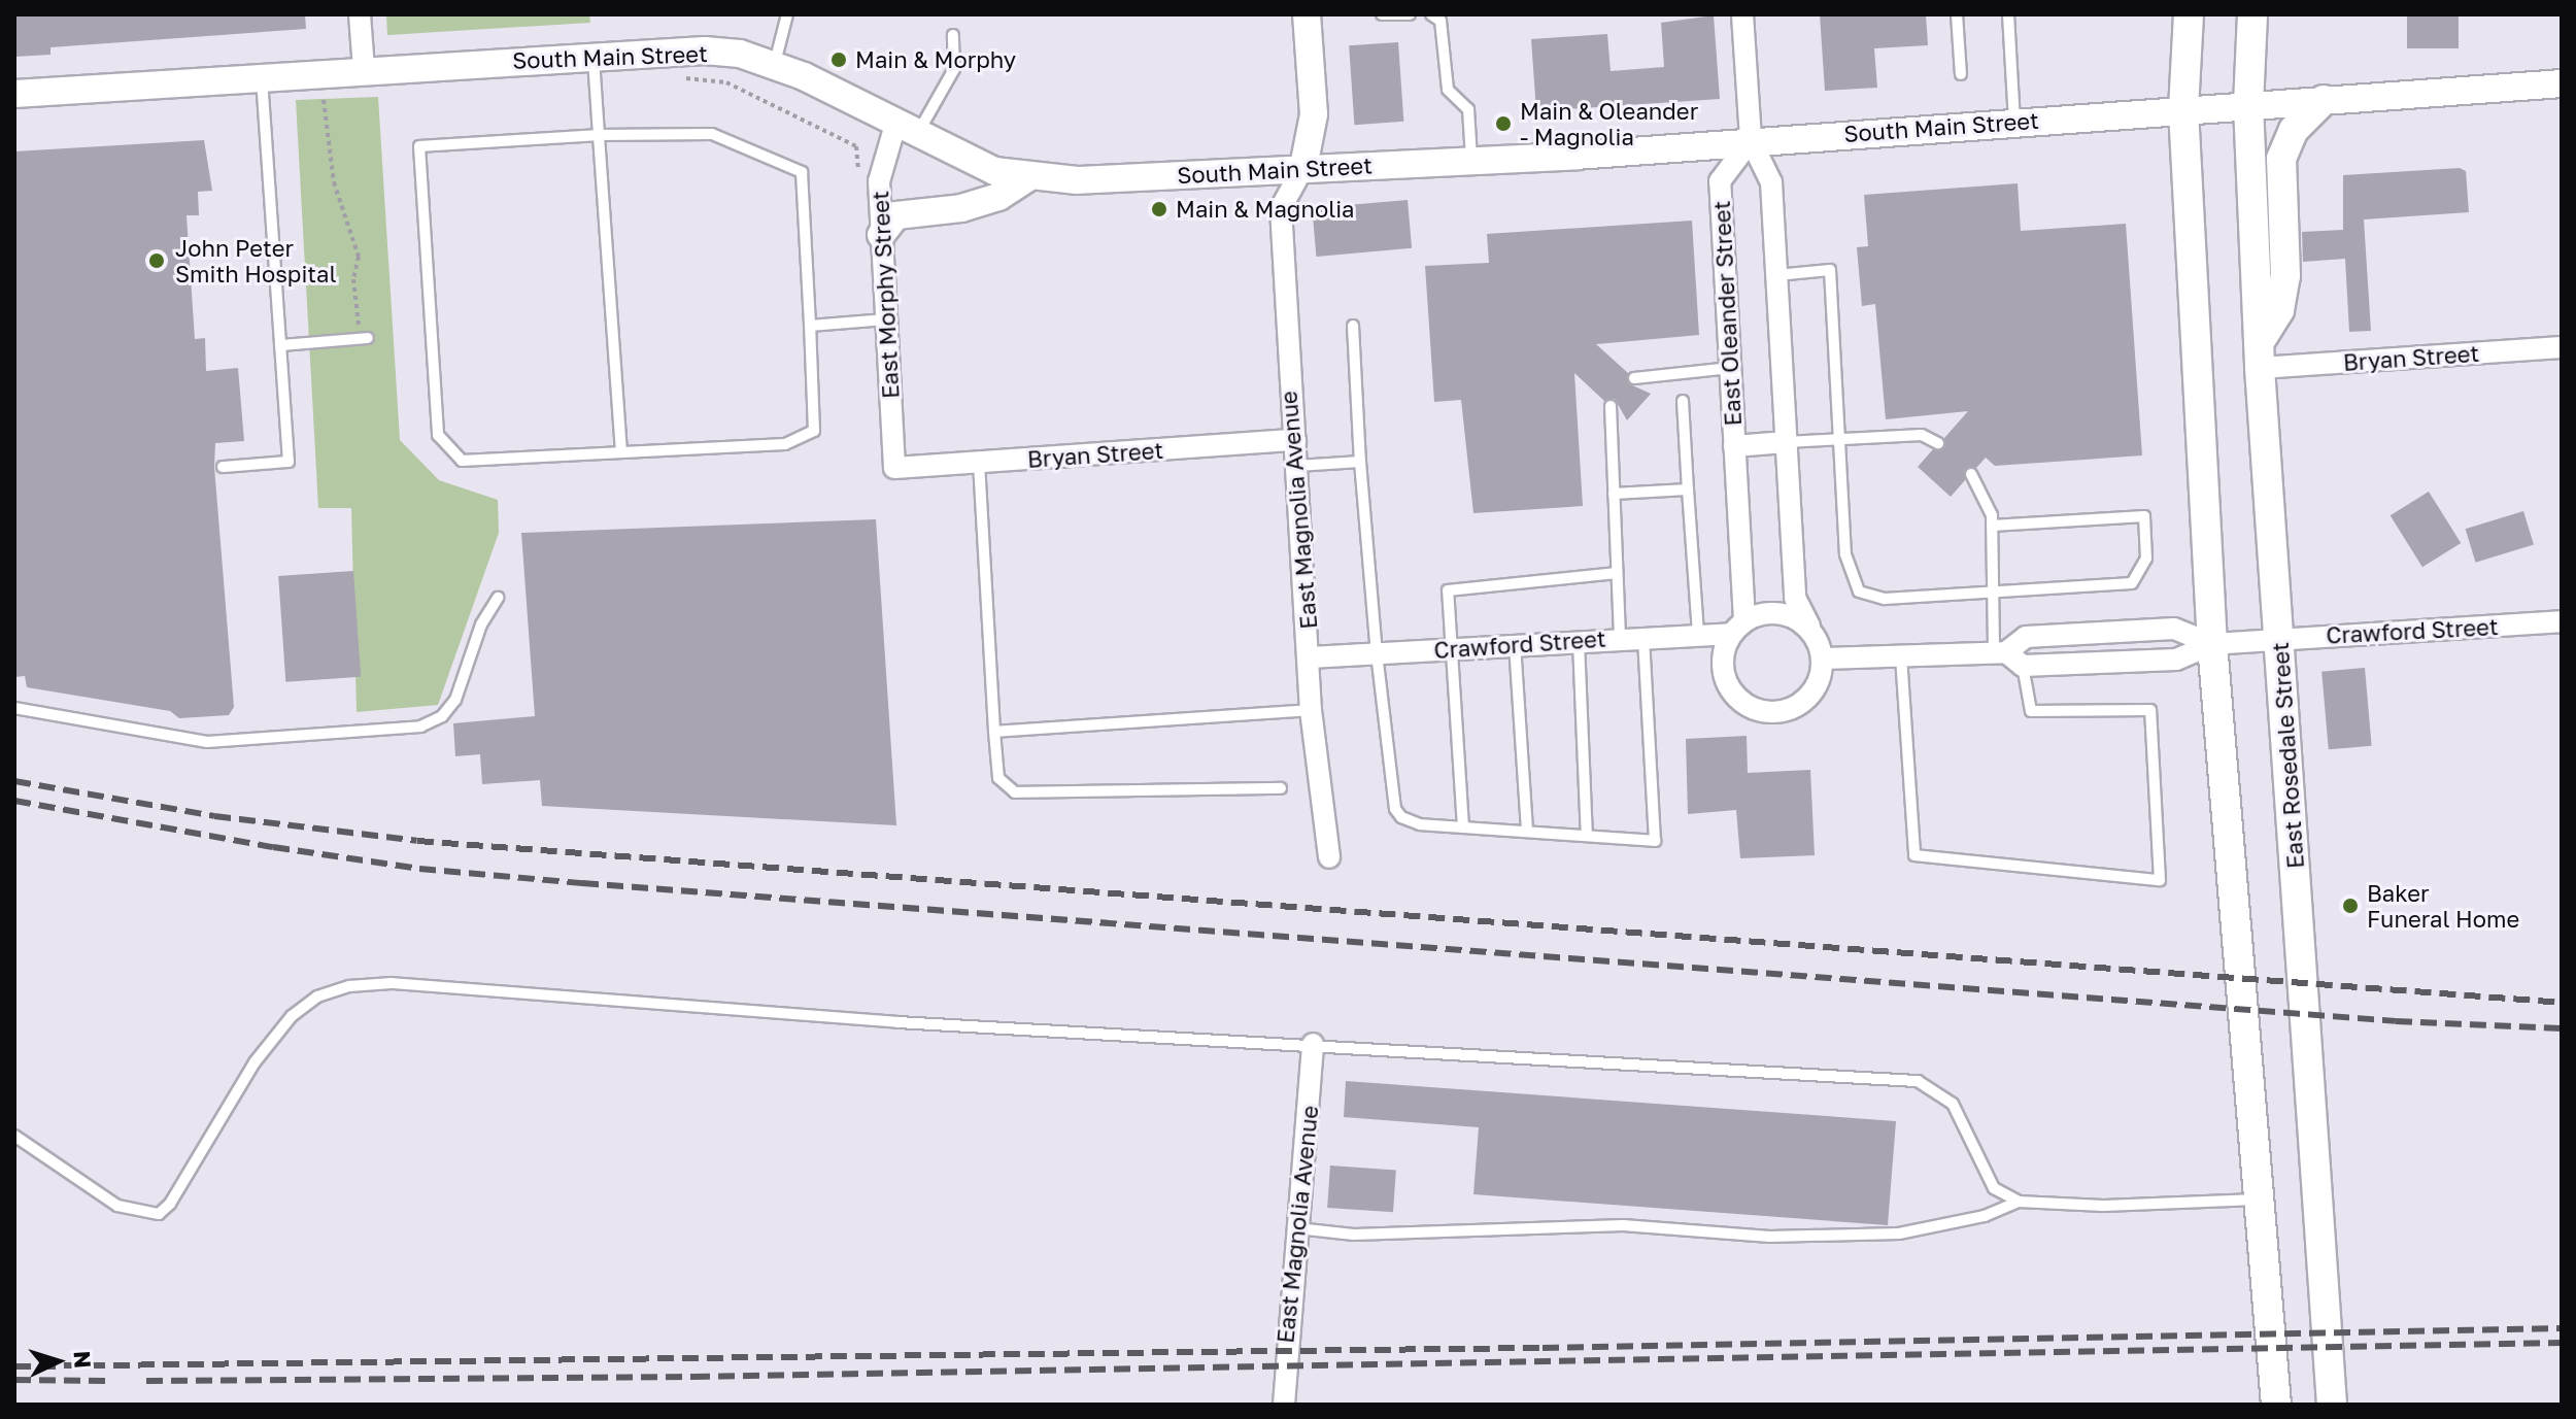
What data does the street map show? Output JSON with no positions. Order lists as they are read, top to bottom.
{
  "streets": {
    "main road": ["East Rosedale Street"],
    "street": [
      "South Main Street",
      "East Morphy Street",
      "East Oleander Street",
      "Bryan Street",
      "East Magnolia Avenue",
      "Crawford Street"
    ]
  },
  "crossings": [
    ["South Main Street", "East Morphy Street"],
    ["South Main Street", "East Oleander Street"],
    ["South Main Street", "East Magnolia Avenue"],
    ["South Main Street", "East Rosedale Street"],
    ["East Morphy Street", "Bryan Street"],
    ["East Oleander Street", "Crawford Street"],
    ["Bryan Street", "East Magnolia Avenue"],
    ["Bryan Street", "East Rosedale Street"],
    ["East Magnolia Avenue", "Crawford Street"],
    ["Crawford Street", "East Rosedale Street"]
  ],
  "places": [
    "Main & Morphy",
    "Main & Oleander - Magnolia",
    "Main & Magnolia",
    "John Peter Smith Hospital",
    "Baker Funeral Home"
  ],
  "north": "right"
}
